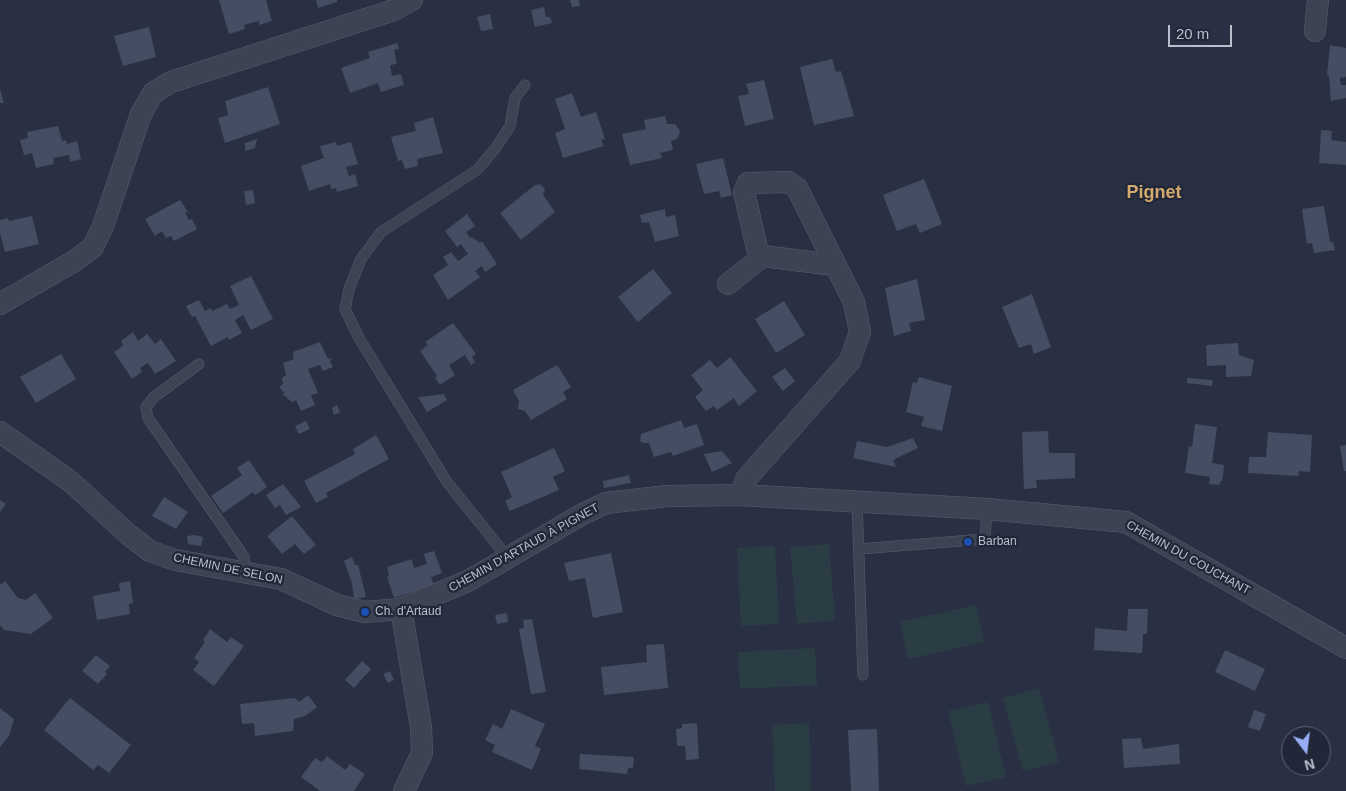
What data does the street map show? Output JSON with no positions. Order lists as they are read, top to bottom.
{
  "streets": {
    "street": ["CHEMIN D'ARTAUD À PIGNET", "CHEMIN DU COUCHANT", "CHEMIN DE SELON"]
  },
  "crossings": [
    ["CHEMIN D'ARTAUD À PIGNET", "CHEMIN DU COUCHANT"],
    ["CHEMIN D'ARTAUD À PIGNET", "CHEMIN DE SELON"]
  ],
  "districts": ["Pignet"],
  "places": ["Barban", "Ch. d'Artaud"],
  "scale_bar": "20 m",
  "north": "bottom"
}
